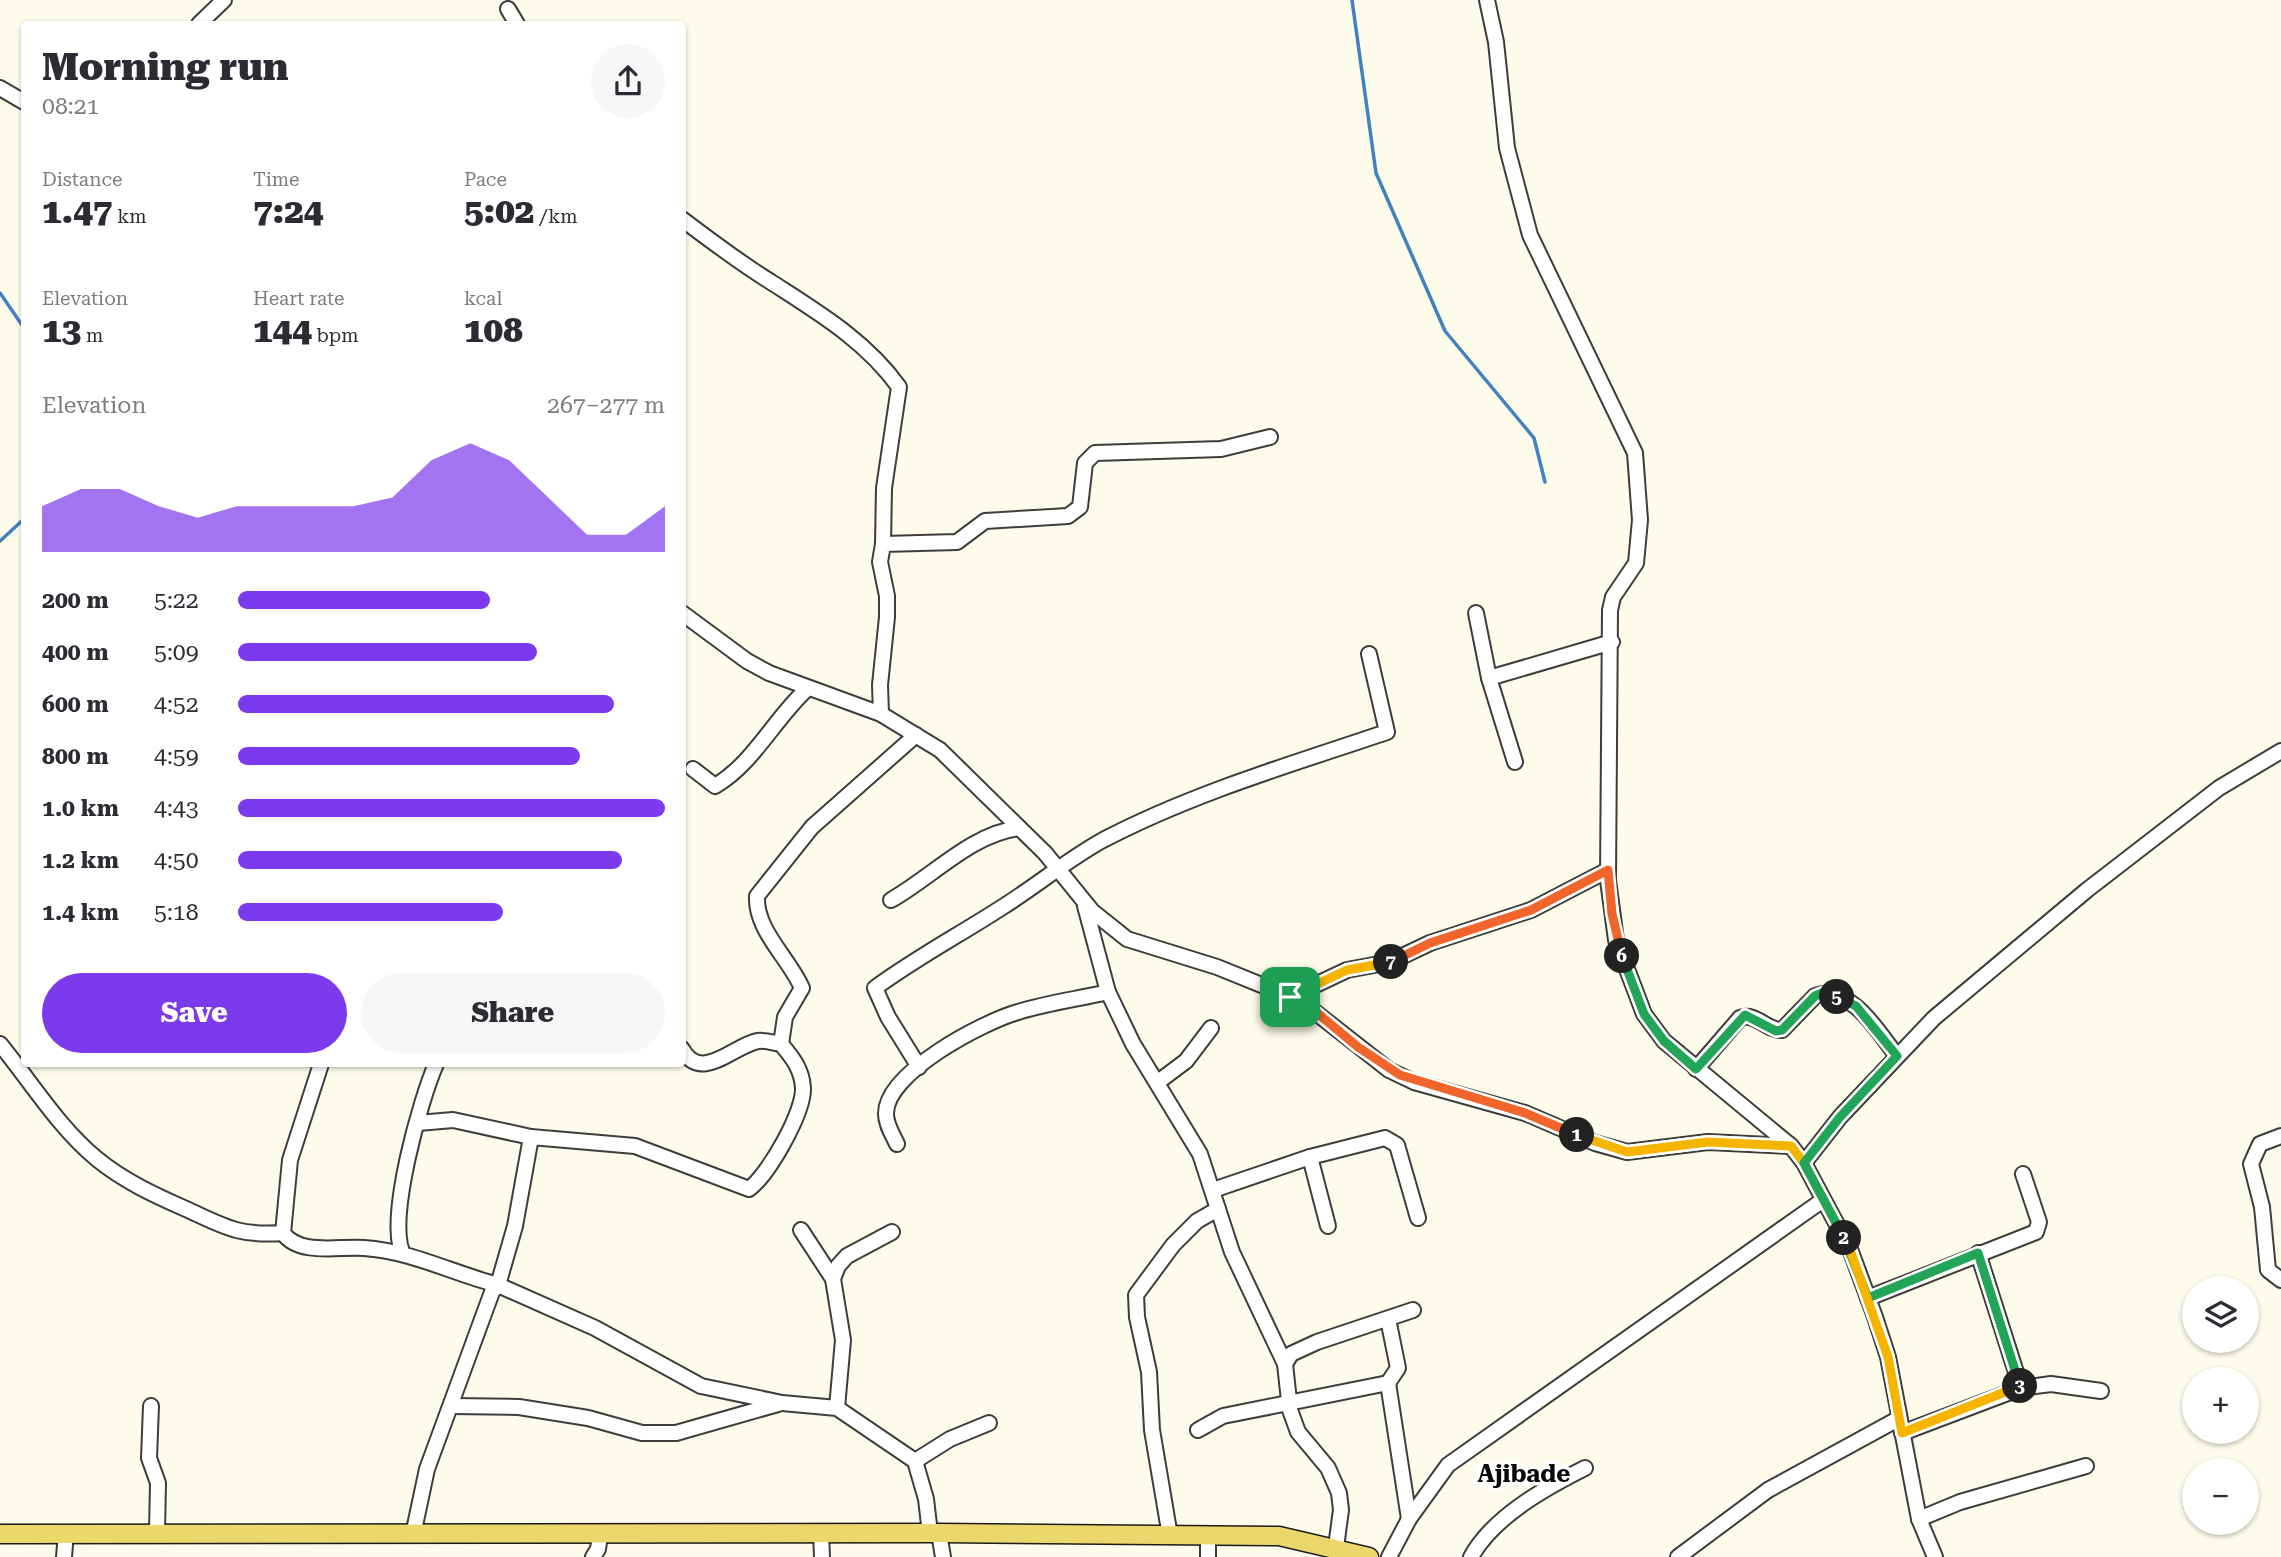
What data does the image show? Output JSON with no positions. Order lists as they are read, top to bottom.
{
  "districts": ["Ajibade"],
  "page": {
    "heading": ["Morning run", "08:21"],
    "stats": [
      ["Distance", "1.47 km"],
      ["Time", "7:24"],
      ["Pace", "5:02 /km"],
      ["Elevation", "13 m"],
      ["Heart rate", "144 bpm"],
      ["kcal", "108"]
    ],
    "chart": ["Elevation", "267–277 m"],
    "list": [
      {
        "name": "200 m",
        "note": "5:22"
      },
      {
        "name": "400 m",
        "note": "5:09"
      },
      {
        "name": "600 m",
        "note": "4:52"
      },
      {
        "name": "800 m",
        "note": "4:59"
      },
      {
        "name": "1.0 km",
        "note": "4:43"
      },
      {
        "name": "1.2 km",
        "note": "4:50"
      },
      {
        "name": "1.4 km",
        "note": "5:18"
      }
    ],
    "pins": [
      "6",
      "7",
      "5",
      "1",
      "2",
      "3"
    ],
    "buttons": ["Save", "Share"],
    "map_buttons": ["+", "−"]
  }
}
